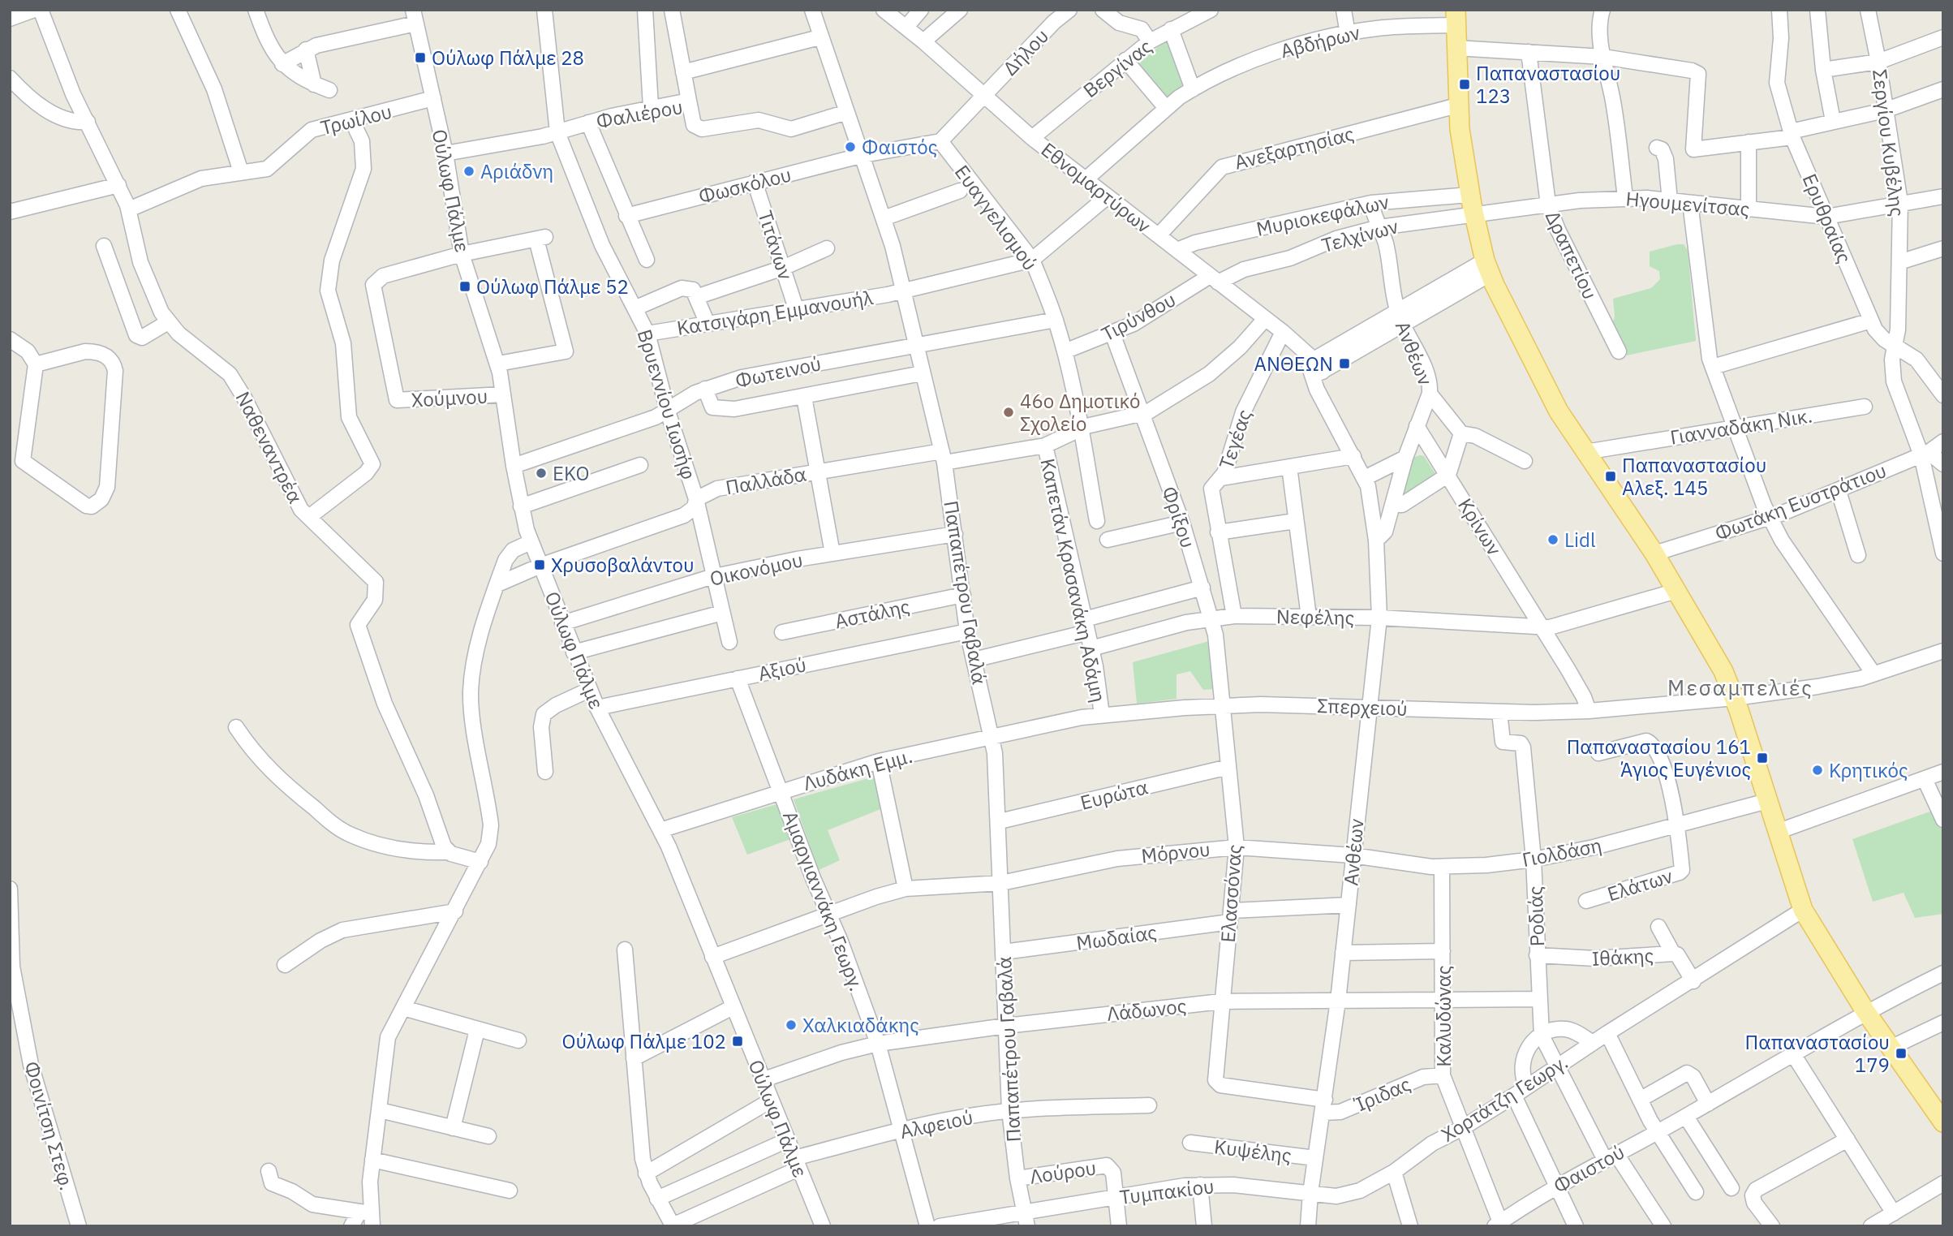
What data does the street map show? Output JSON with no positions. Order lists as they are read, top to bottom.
{
  "streets": {
    "street": [
      "Αβδήρων",
      "Δήλου",
      "Βεργίνας",
      "Φαλιέρου",
      "Τρωίλου",
      "Σεργίου Κυβέλης",
      "Ανεξαρτησίας",
      "Φωσκόλου",
      "Εθνομαρτύρων",
      "Ούλωφ Πάλμε",
      "Ηγουμενίτσας",
      "Μυριοκεφάλων",
      "Ευαγγελισμού",
      "Ερυθραίας",
      "Τελχίνων",
      "Τιτάνων",
      "Δραπετίου",
      "Κατσιγάρη Εμμανουήλ",
      "Τιρύνθου",
      "Ανθέων",
      "Φωτεινού",
      "Χούμνου",
      "Βρυεννίου Ιωσήφ",
      "Γιανναδάκη Νικ.",
      "Τεγέας",
      "Ναθεναντρέα",
      "Παλλάδα",
      "Φωτάκη Ευστράτιου",
      "Φρίξου",
      "Κρίνων",
      "Οικονόμου",
      "Καπετάν Κρασανάκη Αδάμη",
      "Παπαπέτρου Γαβαλά",
      "Αστάλης",
      "Νεφέλης",
      "Αξιού",
      "Σπερχειού",
      "Λυδάκη Εμμ.",
      "Ευρώτα",
      "Μόρνου",
      "Γιολδάση",
      "Ελάτων",
      "Ελασσόνας",
      "Αμαργιαννάκη Γεωργ.",
      "Ροδιάς",
      "Μωδαίας",
      "Ιθάκης",
      "Λάδωνος",
      "Καλυδώνας",
      "Ίριδας",
      "Χορτάτζη Γεωργ.",
      "Αλφειού",
      "Φοινίτση Στεφ.",
      "Κυψέλης",
      "Φαιστού",
      "Λούρου",
      "Τυμπακίου"
    ]
  },
  "crossings": [
    ["Δήλου", "Φωσκόλου"],
    ["Δήλου", "Εθνομαρτύρων"],
    ["Δήλου", "Ευαγγελισμού"],
    ["Βεργίνας", "Εθνομαρτύρων"],
    ["Φαλιέρου", "Ούλωφ Πάλμε"],
    ["Φαλιέρου", "Βρυεννίου Ιωσήφ"],
    ["Φαλιέρου", "Παπαπέτρου Γαβαλά"],
    ["Τρωίλου", "Ούλωφ Πάλμε"],
    ["Τρωίλου", "Ναθεναντρέα"],
    ["Σεργίου Κυβέλης", "Ηγουμενίτσας"],
    ["Σεργίου Κυβέλης", "Ερυθραίας"],
    ["Σεργίου Κυβέλης", "Φωτάκη Ευστράτιου"],
    ["Ανεξαρτησίας", "Εθνομαρτύρων"],
    ["Φωσκόλου", "Ευαγγελισμού"],
    ["Φωσκόλου", "Τιτάνων"],
    ["Φωσκόλου", "Παπαπέτρου Γαβαλά"],
    ["Εθνομαρτύρων", "Μυριοκεφάλων"],
    ["Εθνομαρτύρων", "Τελχίνων"],
    ["Εθνομαρτύρων", "Τιρύνθου"],
    ["Εθνομαρτύρων", "Ανθέων"],
    ["Εθνομαρτύρων", "Τεγέας"],
    ["Ούλωφ Πάλμε", "Φωτεινού"],
    ["Ούλωφ Πάλμε", "Χούμνου"],
    ["Ούλωφ Πάλμε", "Παλλάδα"],
    ["Ούλωφ Πάλμε", "Οικονόμου"],
    ["Ούλωφ Πάλμε", "Αξιού"],
    ["Ούλωφ Πάλμε", "Λυδάκη Εμμ."],
    ["Ούλωφ Πάλμε", "Μόρνου"],
    ["Ούλωφ Πάλμε", "Λάδωνος"],
    ["Ούλωφ Πάλμε", "Αλφειού"],
    ["Ηγουμενίτσας", "Ερυθραίας"],
    ["Ηγουμενίτσας", "Τελχίνων"],
    ["Ηγουμενίτσας", "Δραπετίου"],
    ["Μυριοκεφάλων", "Ανθέων"],
    ["Ευαγγελισμού", "Κατσιγάρη Εμμανουήλ"],
    ["Ευαγγελισμού", "Τιρύνθου"],
    ["Ευαγγελισμού", "Φωτεινού"],
    ["Τελχίνων", "Τιρύνθου"],
    ["Τελχίνων", "Ανθέων"],
    ["Τιτάνων", "Κατσιγάρη Εμμανουήλ"],
    ["Κατσιγάρη Εμμανουήλ", "Βρυεννίου Ιωσήφ"],
    ["Κατσιγάρη Εμμανουήλ", "Παπαπέτρου Γαβαλά"],
    ["Τιρύνθου", "Φρίξου"],
    ["Ανθέων", "Κρίνων"],
    ["Ανθέων", "Νεφέλης"],
    ["Ανθέων", "Σπερχειού"],
    ["Ανθέων", "Μόρνου"],
    ["Ανθέων", "Γιολδάση"],
    ["Ανθέων", "Μωδαίας"],
    ["Ανθέων", "Λάδωνος"],
    ["Ανθέων", "Ίριδας"],
    ["Ανθέων", "Χορτάτζη Γεωργ."],
    ["Ανθέων", "Κυψέλης"],
    ["Ανθέων", "Τυμπακίου"],
    ["Φωτεινού", "Βρυεννίου Ιωσήφ"],
    ["Φωτεινού", "Παπαπέτρου Γαβαλά"],
    ["Βρυεννίου Ιωσήφ", "Παλλάδα"],
    ["Βρυεννίου Ιωσήφ", "Οικονόμου"],
    ["Τεγέας", "Νεφέλης"],
    ["Παλλάδα", "Παπαπέτρου Γαβαλά"],
    ["Φρίξου", "Νεφέλης"],
    ["Φρίξου", "Σπερχειού"],
    ["Φρίξου", "Ελασσόνας"],
    ["Κρίνων", "Νεφέλης"],
    ["Οικονόμου", "Παπαπέτρου Γαβαλά"],
    ["Καπετάν Κρασανάκη Αδάμη", "Νεφέλης"],
    ["Καπετάν Κρασανάκη Αδάμη", "Σπερχειού"],
    ["Παπαπέτρου Γαβαλά", "Αστάλης"],
    ["Παπαπέτρου Γαβαλά", "Αξιού"],
    ["Παπαπέτρου Γαβαλά", "Σπερχειού"],
    ["Παπαπέτρου Γαβαλά", "Λυδάκη Εμμ."],
    ["Παπαπέτρου Γαβαλά", "Ευρώτα"],
    ["Παπαπέτρου Γαβαλά", "Μόρνου"],
    ["Παπαπέτρου Γαβαλά", "Μωδαίας"],
    ["Παπαπέτρου Γαβαλά", "Λάδωνος"],
    ["Παπαπέτρου Γαβαλά", "Αλφειού"],
    ["Παπαπέτρου Γαβαλά", "Λούρου"],
    ["Παπαπέτρου Γαβαλά", "Τυμπακίου"],
    ["Αξιού", "Αμαργιαννάκη Γεωργ."],
    ["Σπερχειού", "Λυδάκη Εμμ."],
    ["Σπερχειού", "Ελασσόνας"],
    ["Σπερχειού", "Ροδιάς"],
    ["Λυδάκη Εμμ.", "Αμαργιαννάκη Γεωργ."],
    ["Ευρώτα", "Ελασσόνας"],
    ["Μόρνου", "Γιολδάση"],
    ["Μόρνου", "Ελασσόνας"],
    ["Μόρνου", "Αμαργιαννάκη Γεωργ."],
    ["Γιολδάση", "Ελάτων"],
    ["Γιολδάση", "Ροδιάς"],
    ["Γιολδάση", "Καλυδώνας"],
    ["Ελασσόνας", "Μωδαίας"],
    ["Ελασσόνας", "Λάδωνος"],
    ["Ελασσόνας", "Ίριδας"],
    ["Αμαργιαννάκη Γεωργ.", "Λάδωνος"],
    ["Αμαργιαννάκη Γεωργ.", "Αλφειού"],
    ["Ροδιάς", "Ιθάκης"],
    ["Ροδιάς", "Λάδωνος"],
    ["Ροδιάς", "Χορτάτζη Γεωργ."],
    ["Ροδιάς", "Φαιστού"],
    ["Ιθάκης", "Χορτάτζη Γεωργ."],
    ["Λάδωνος", "Καλυδώνας"],
    ["Καλυδώνας", "Ίριδας"],
    ["Καλυδώνας", "Χορτάτζη Γεωργ."],
    ["Καλυδώνας", "Φαιστού"],
    ["Χορτάτζη Γεωργ.", "Τυμπακίου"],
    ["Λούρου", "Τυμπακίου"]
  ],
  "districts": ["Μεσαμπελιές"],
  "places": {
    "transit": [
      "Ούλωφ Πάλμε 28",
      "Παπαναστασίου 123",
      "Ούλωφ Πάλμε 52",
      "ΑΝΘΕΩΝ",
      "Παπαναστασίου Αλεξ. 145",
      "Χρυσοβαλάντου",
      "Παπαναστασίου 161 Άγιος Ευγένιος",
      "Ούλωφ Πάλμε 102",
      "Παπαναστασίου 179"
    ],
    "other": [
      "Φαιστός",
      "Αριάδνη",
      "46ο Δημοτικό Σχολείο",
      "EKO",
      "Lidl",
      "Κρητικός",
      "Χαλκιαδάκης"
    ]
  }
}
